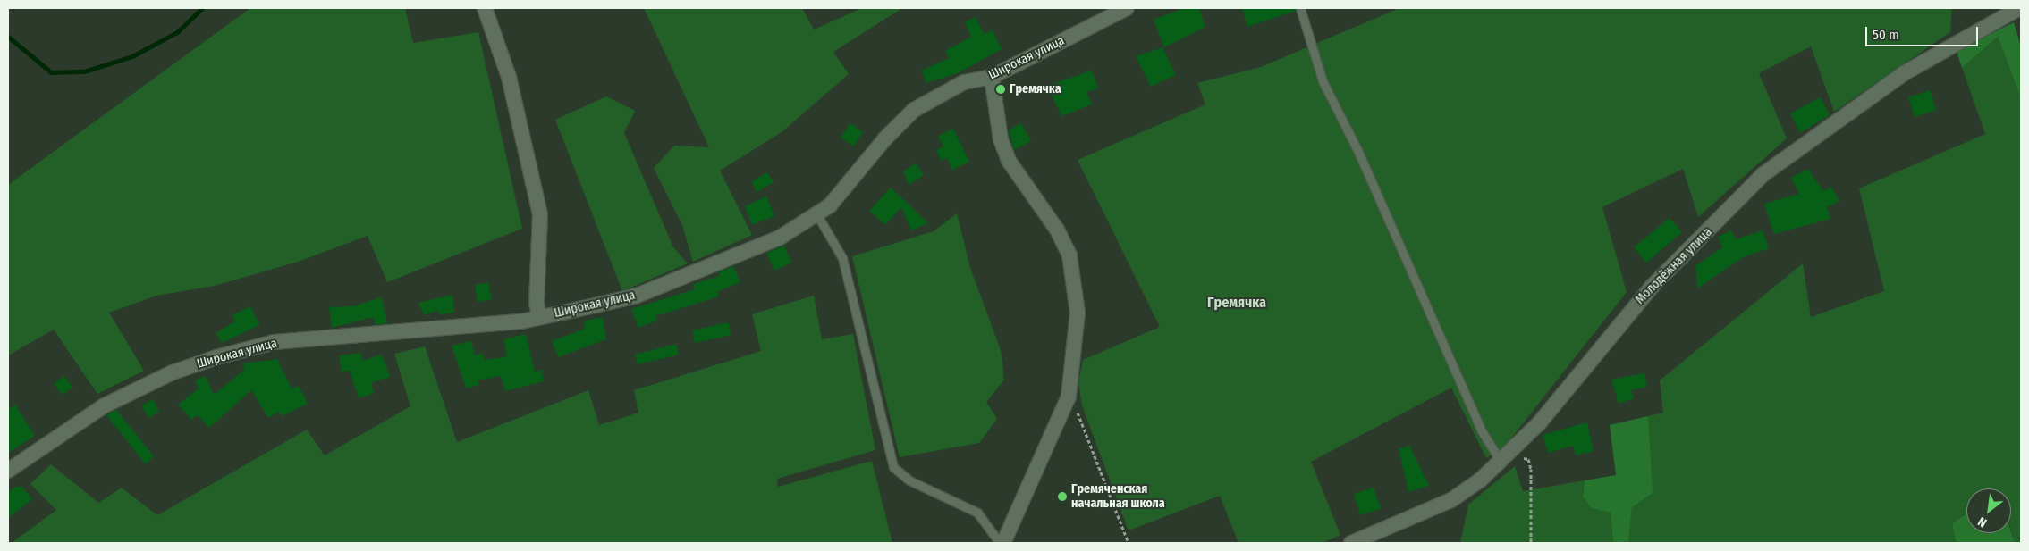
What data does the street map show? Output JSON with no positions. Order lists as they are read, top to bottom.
{
  "streets": {
    "street": ["Широкая улица", "Молодёжная улица"]
  },
  "districts": ["Гремячка"],
  "places": ["Гремячка", "Гремяченская начальная школа"],
  "scale_bar": "50 m",
  "north": "bottom left"
}
